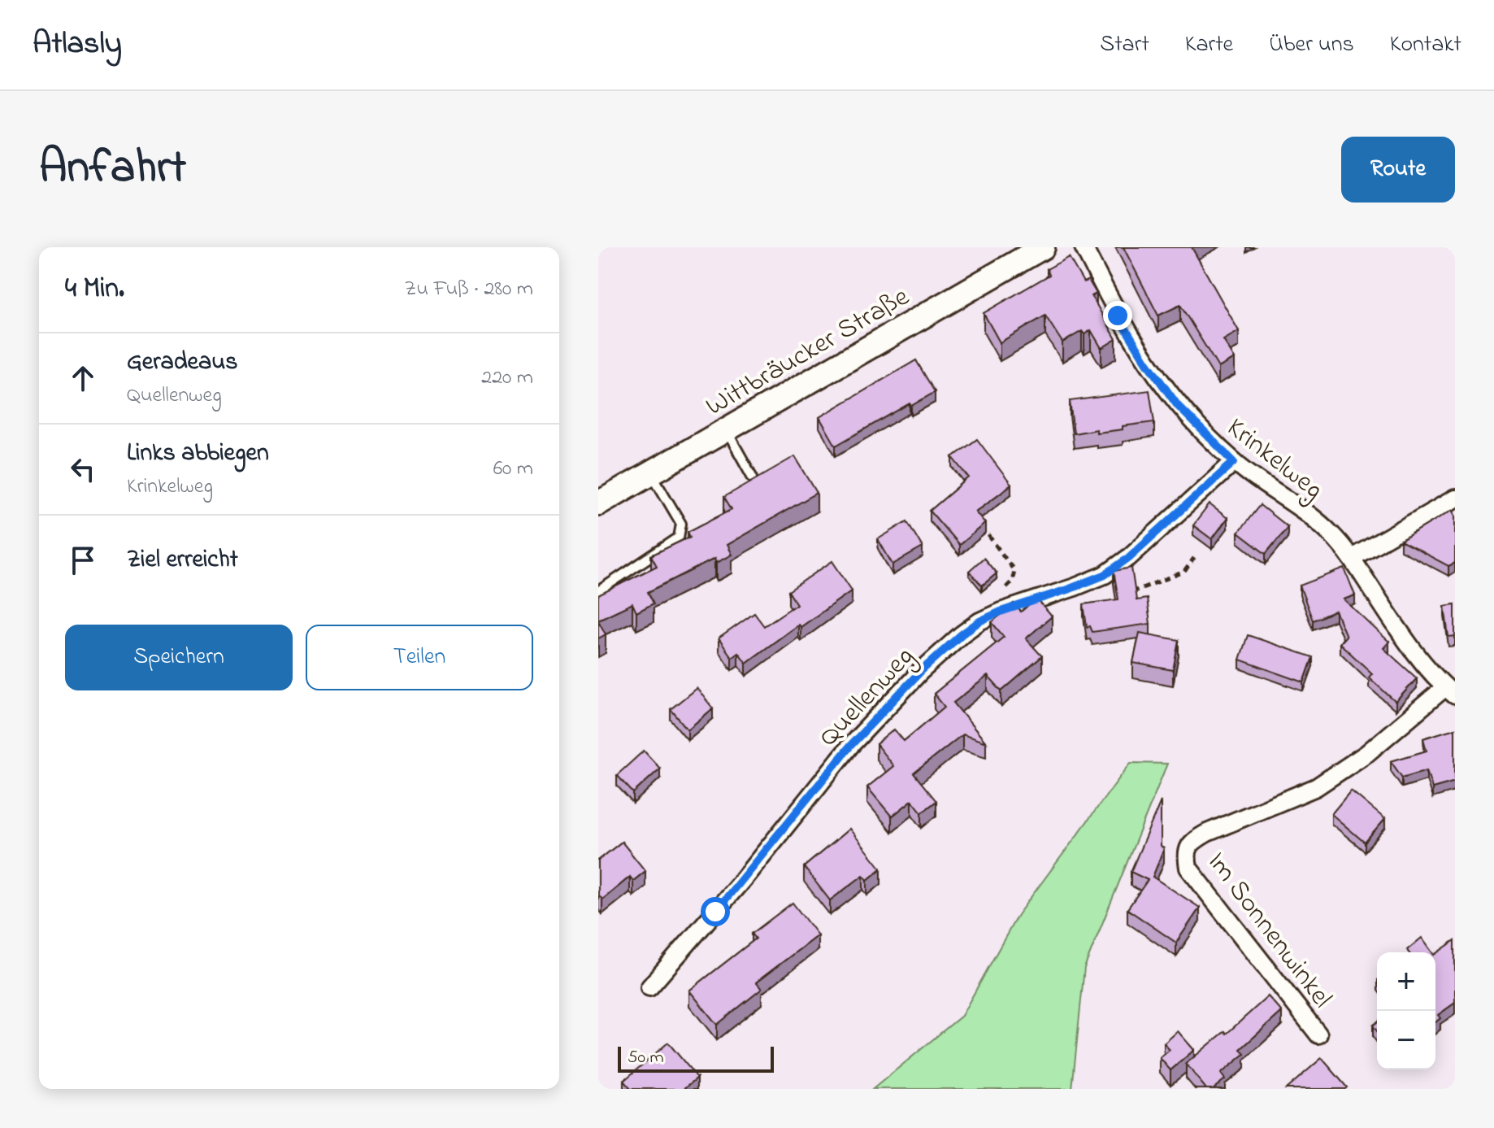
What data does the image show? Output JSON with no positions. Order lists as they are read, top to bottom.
{
  "streets": {
    "main road": ["Wittbräucker Straße"],
    "street": ["Krinkelweg", "Quellenweg", "Im Sonnenwinkel"]
  },
  "crossings": [
    ["Krinkelweg", "Quellenweg"],
    ["Krinkelweg", "Im Sonnenwinkel"]
  ],
  "scale_bar": "50 m",
  "page": {
    "header": "Atlasly",
    "nav": [
      "Start",
      "Karte",
      "Über uns",
      "Kontakt"
    ],
    "title": "Anfahrt",
    "buttons": [
      "Route",
      ["Speichern", "Teilen"]
    ],
    "heading": ["4 Min.", "Zu Fuß · 280 m"],
    "list": [
      ["Geradeaus", "Quellenweg", "220 m"],
      ["Links abbiegen", "Krinkelweg", "60 m"],
      "Ziel erreicht"
    ],
    "map_buttons": ["+", "−"],
    "scale": "50 m"
  }
}
